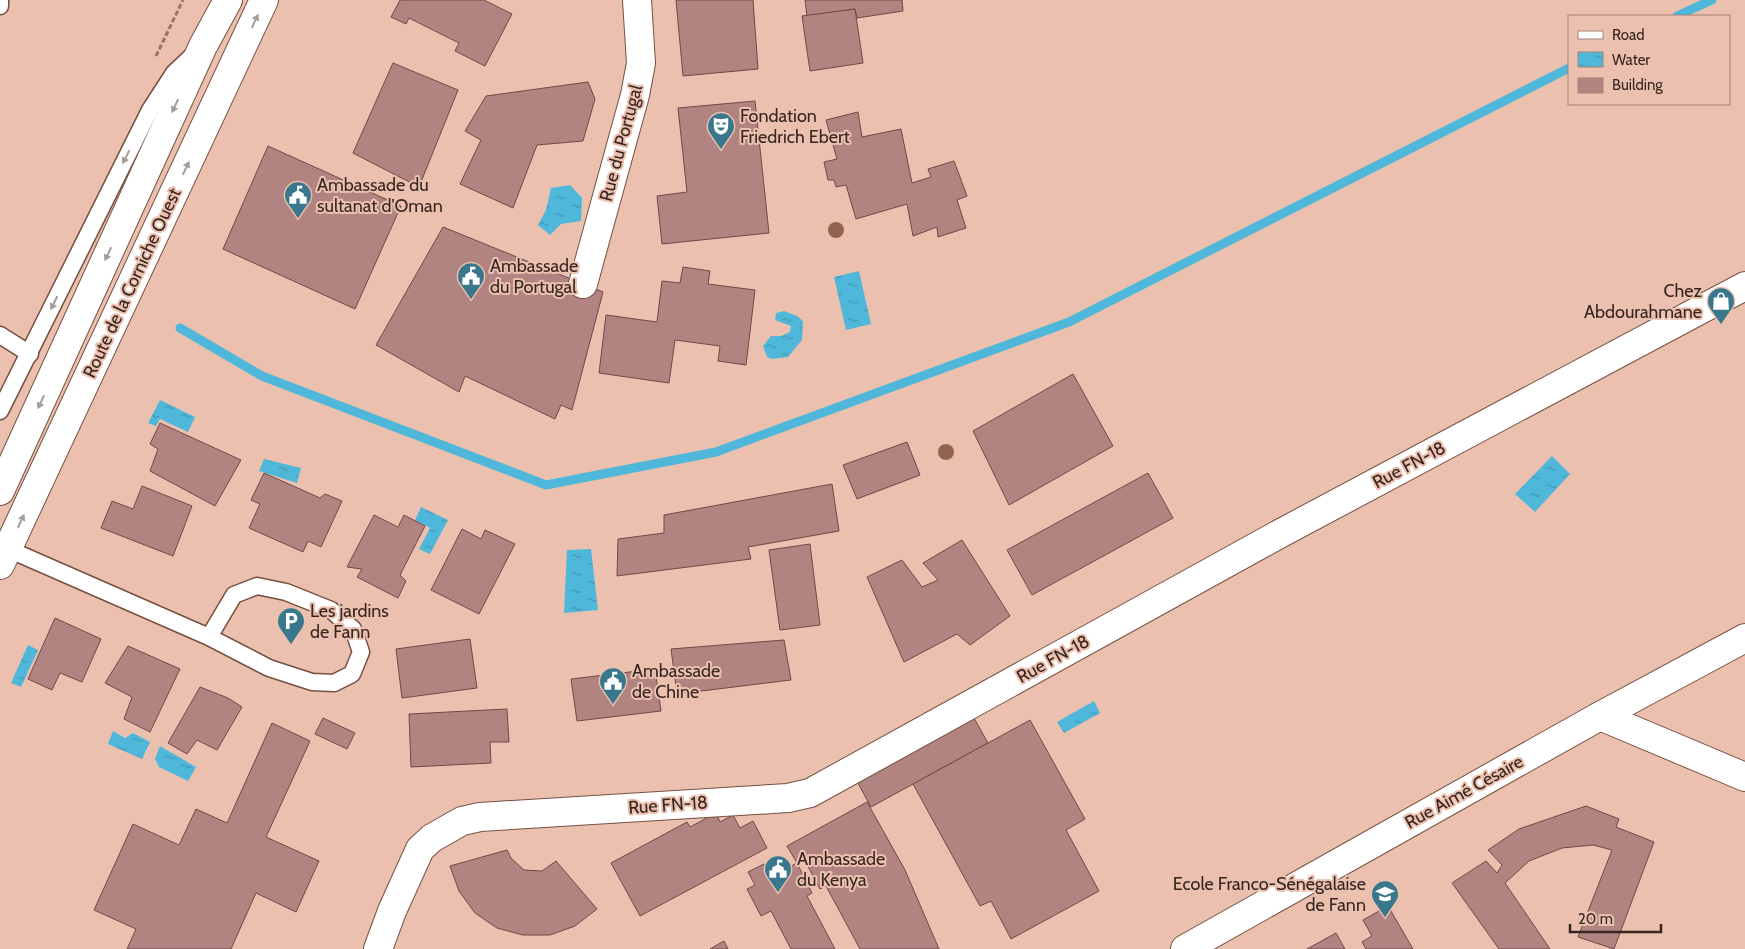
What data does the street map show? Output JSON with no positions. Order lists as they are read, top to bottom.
{
  "streets": {
    "main road": [
      "Rue du Portugal",
      "Route de la Corniche Ouest",
      "Rue FN-18",
      "Rue Aimé Césaire"
    ]
  },
  "places": {
    "theatre": ["Fondation Friedrich Ebert"],
    "public building": [
      "Ambassade du sultanat d'Oman",
      "Ambassade du Portugal",
      "Ambassade de Chine",
      "Ambassade du Kenya"
    ],
    "shop": ["Chez Abdourahmane"],
    "parking": ["Les jardins de Fann"],
    "school or university": ["Ecole Franco-Sénégalaise de Fann"]
  },
  "legend": ["Road", "Water", "Building"],
  "scale_bar": "20 m"
}
